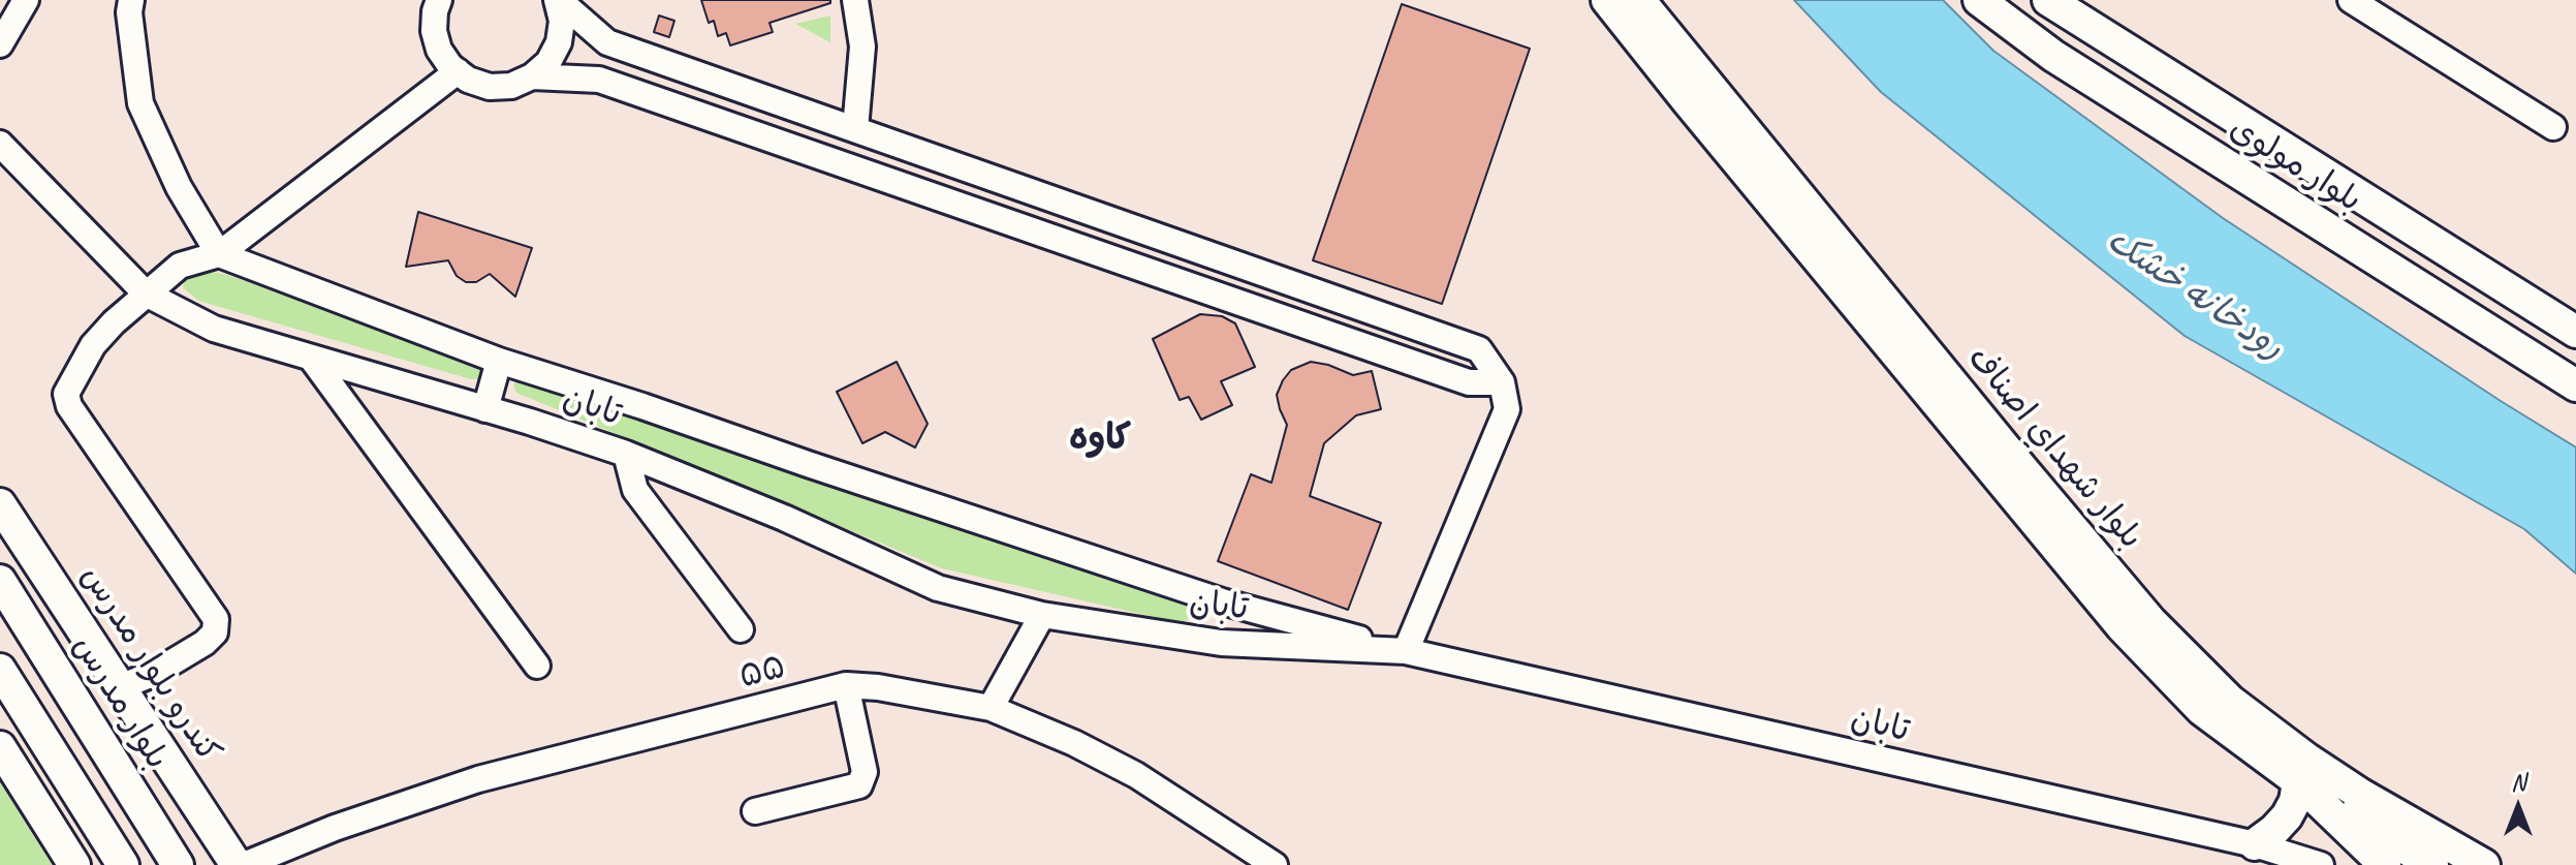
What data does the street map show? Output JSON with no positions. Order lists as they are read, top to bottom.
{
  "streets": {
    "main road": [
      "بلوار مولوی",
      "بلوار شهداي اصناف",
      "کندرو بلوار مدرس",
      "بلوار مدرس"
    ],
    "street": ["تابان", "۵۵"]
  },
  "districts": ["کاوه"],
  "water": ["رودخانه خشک"],
  "north": "top"
}
